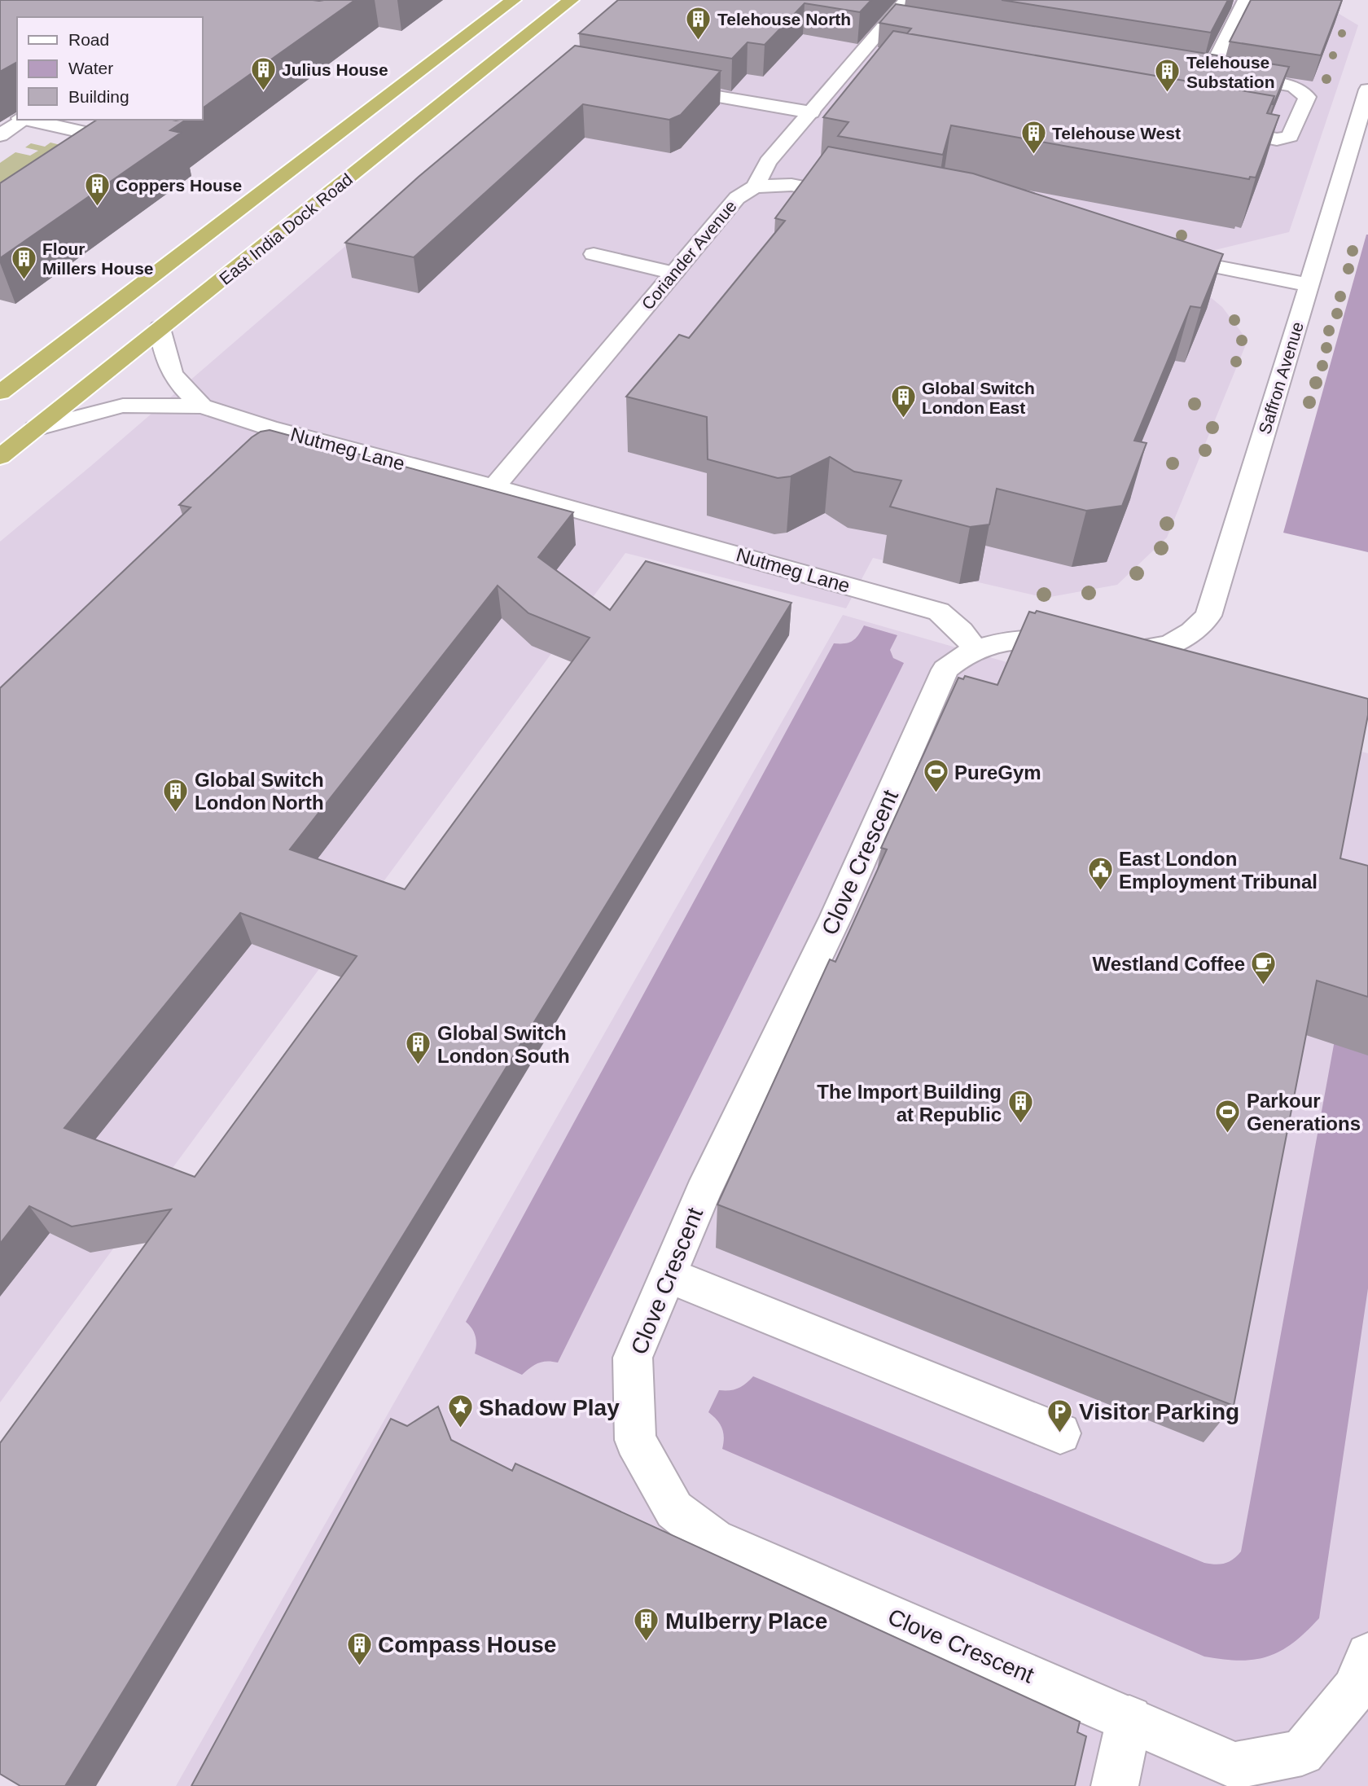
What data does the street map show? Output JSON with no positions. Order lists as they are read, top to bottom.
{
  "streets": {
    "highway": ["East India Dock Road"],
    "street": [
      "Coriander Avenue",
      "Saffron Avenue",
      "Nutmeg Lane",
      "Clove Crescent"
    ]
  },
  "crossings": [
    ["East India Dock Road", "Nutmeg Lane"],
    ["Coriander Avenue", "Nutmeg Lane"],
    ["Saffron Avenue", "Nutmeg Lane"],
    ["Saffron Avenue", "Clove Crescent"],
    ["Nutmeg Lane", "Clove Crescent"]
  ],
  "places": {
    "building": [
      "Telehouse North",
      "Julius House",
      "Telehouse Substation",
      "Telehouse West",
      "Coppers House",
      "Flour Millers House",
      "Global Switch London East",
      "Global Switch London North",
      "Global Switch London South",
      "The Import Building at Republic",
      "Mulberry Place",
      "Compass House"
    ],
    "sports": ["PureGym", "Parkour Generations"],
    "public building": ["East London Employment Tribunal"],
    "cafe": ["Westland Coffee"],
    "place": ["Shadow Play"],
    "parking": ["Visitor Parking"]
  },
  "legend": ["Road", "Water", "Building"]
}
